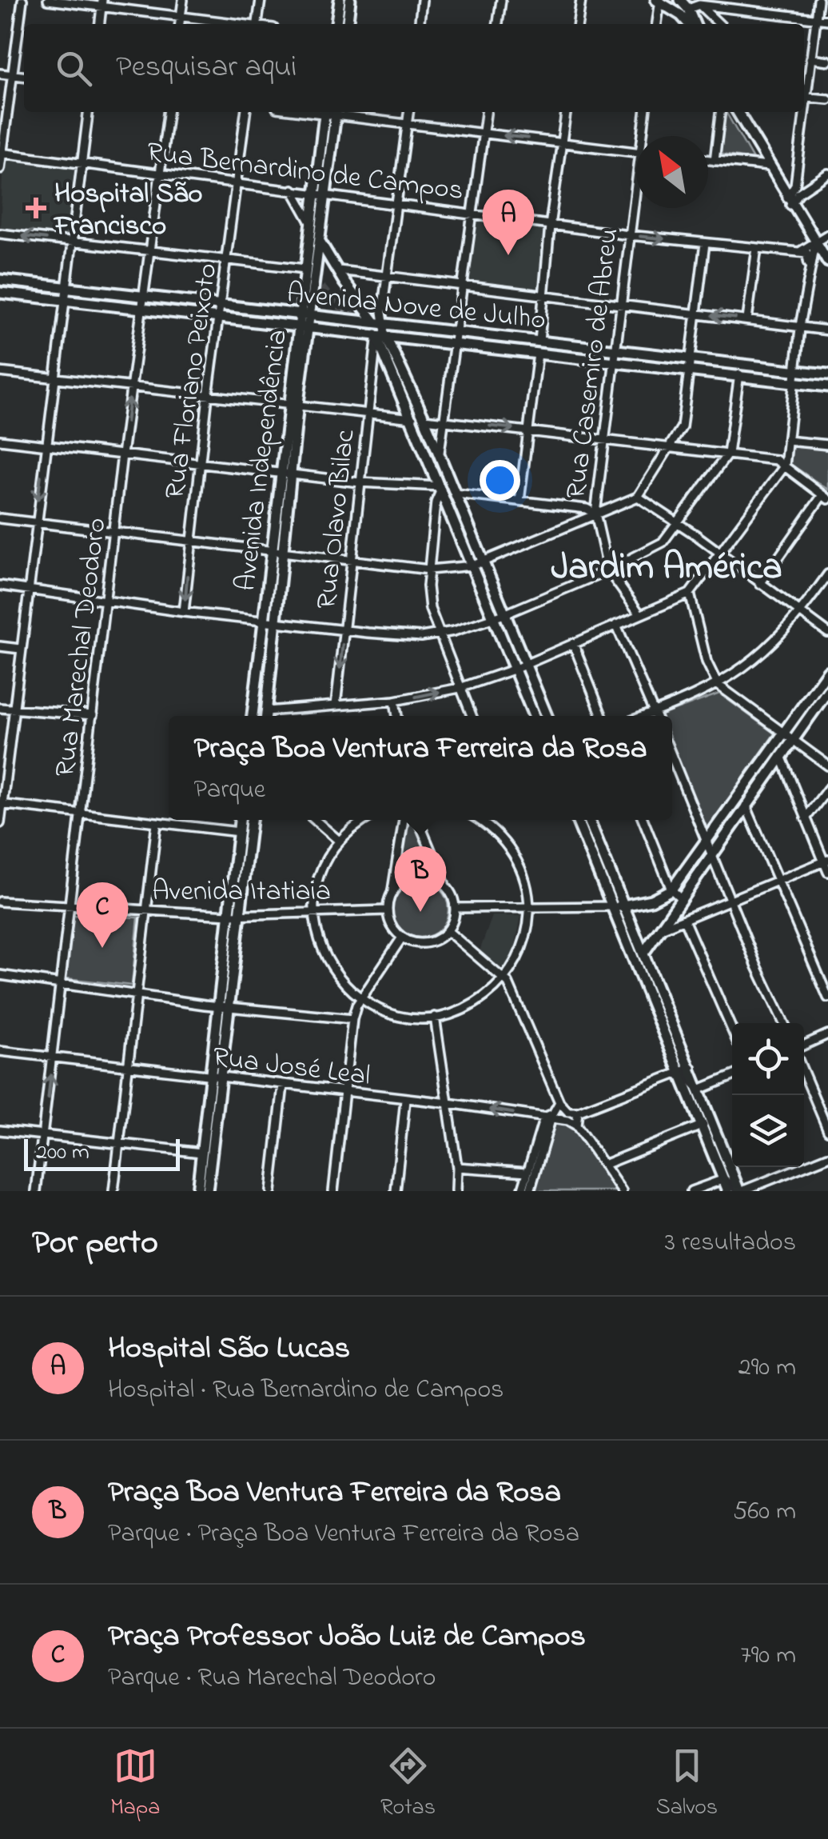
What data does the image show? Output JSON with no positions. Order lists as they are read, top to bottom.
{
  "streets": {
    "main road": ["Avenida Nove de Julho", "Avenida Independência"],
    "street": [
      "Rua Bernardino de Campos",
      "Rua Casemiro de Abreu",
      "Rua Floriano Peixoto",
      "Rua Olavo Bilac",
      "Rua Marechal Deodoro",
      "Avenida Itatiaia",
      "Rua José Leal"
    ]
  },
  "crossings": [
    ["Rua Bernardino de Campos", "Rua Casemiro de Abreu"],
    ["Rua Bernardino de Campos", "Rua Floriano Peixoto"],
    ["Rua Bernardino de Campos", "Avenida Independência"],
    ["Rua Bernardino de Campos", "Rua Marechal Deodoro"],
    ["Avenida Nove de Julho", "Rua Casemiro de Abreu"],
    ["Avenida Nove de Julho", "Rua Floriano Peixoto"],
    ["Avenida Nove de Julho", "Avenida Independência"],
    ["Avenida Nove de Julho", "Rua Olavo Bilac"],
    ["Avenida Nove de Julho", "Rua Marechal Deodoro"],
    ["Rua Marechal Deodoro", "Avenida Itatiaia"],
    ["Rua Marechal Deodoro", "Rua José Leal"]
  ],
  "districts": ["Jardim América"],
  "places": {
    "health": ["Hospital São Francisco"]
  },
  "scale_bar": "200 m",
  "north": "top left",
  "page": {
    "search": "Pesquisar aqui",
    "pins": ["A", "B", "C"],
    "popup": ["Praça Boa Ventura Ferreira da Rosa", "Parque"],
    "scale": "200 m",
    "heading": ["Por perto", "3 resultados"],
    "list": [
      {
        "mark": "A",
        "name": "Hospital São Lucas",
        "note": "Hospital · Rua Bernardino de Campos",
        "value": "290 m"
      },
      {
        "mark": "B",
        "name": "Praça Boa Ventura Ferreira da Rosa",
        "note": "Parque · Praça Boa Ventura Ferreira da Rosa",
        "value": "560 m"
      },
      {
        "mark": "C",
        "name": "Praça Professor João Luiz de Campos",
        "note": "Parque · Rua Marechal Deodoro",
        "value": "790 m"
      }
    ],
    "nav": ["Mapa", "Rotas", "Salvos"]
  }
}
